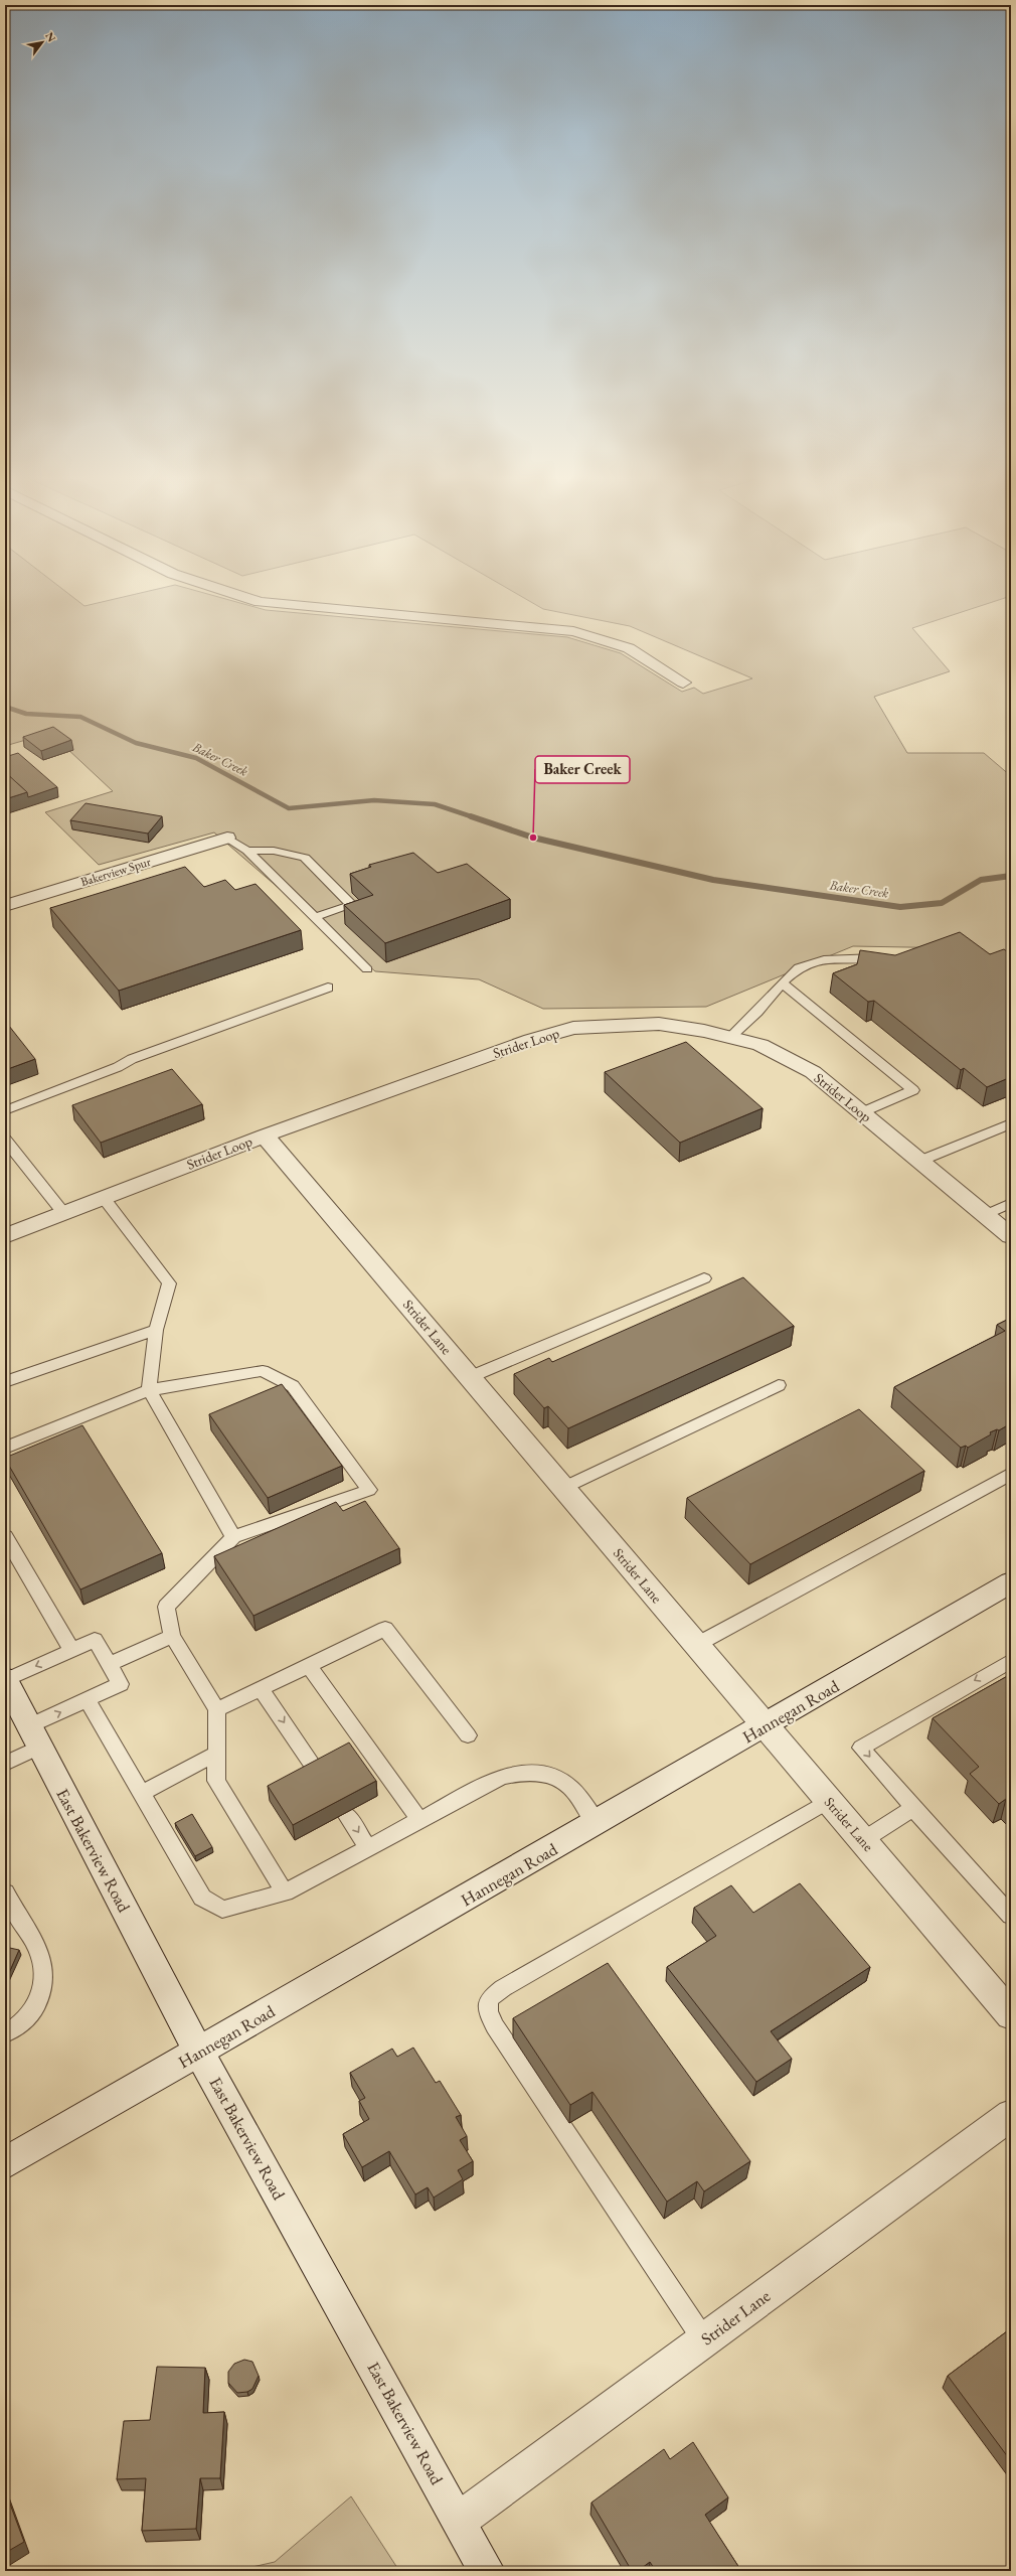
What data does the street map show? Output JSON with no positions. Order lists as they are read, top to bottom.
{
  "streets": {
    "street": [
      "Bakerview Spur",
      "Strider Loop",
      "Strider Lane",
      "Hannegan Road",
      "East Bakerview Road"
    ]
  },
  "crossings": [
    ["Strider Loop", "Strider Lane"],
    ["Strider Lane", "Hannegan Road"],
    ["Strider Lane", "East Bakerview Road"],
    ["Hannegan Road", "East Bakerview Road"]
  ],
  "water": ["Baker Creek"],
  "places": ["Baker Creek"],
  "north": "top right"
}
